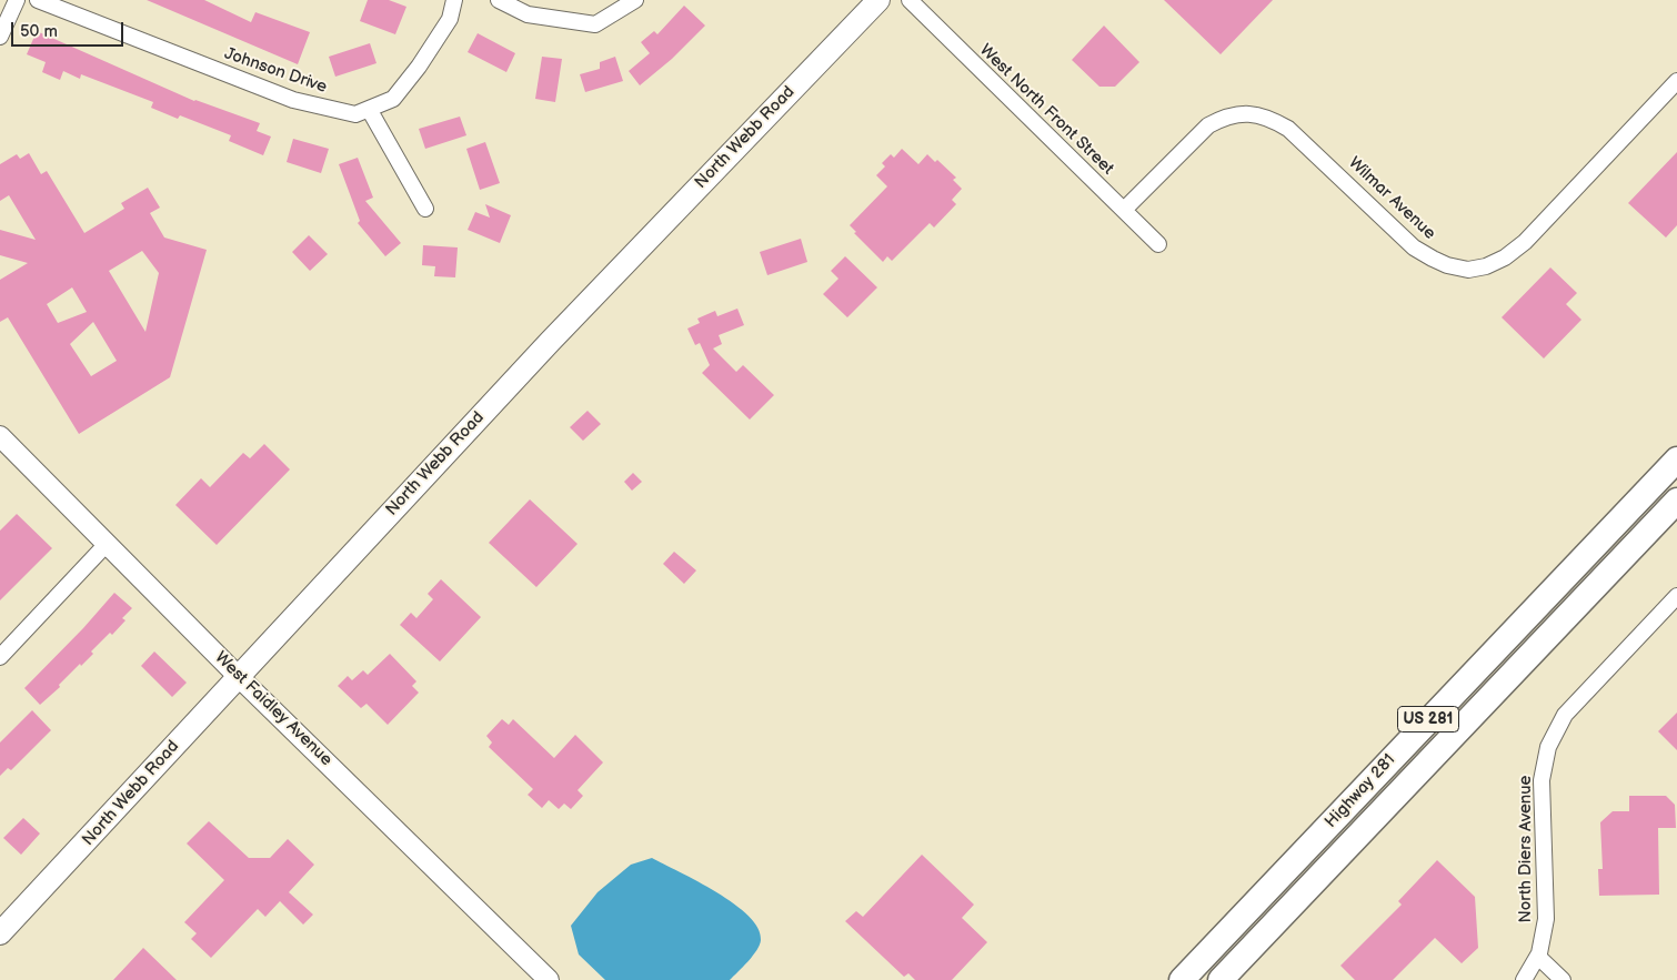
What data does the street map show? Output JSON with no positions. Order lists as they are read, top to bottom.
{
  "streets": {
    "highway": ["US 281", "Highway 281"],
    "main road": ["North Webb Road"],
    "street": [
      "Johnson Drive",
      "West North Front Street",
      "Wilmar Avenue",
      "West Faidley Avenue",
      "North Diers Avenue"
    ]
  },
  "crossings": [
    ["West North Front Street", "Wilmar Avenue"],
    ["North Webb Road", "West Faidley Avenue"]
  ],
  "scale_bar": "50 m"
}
